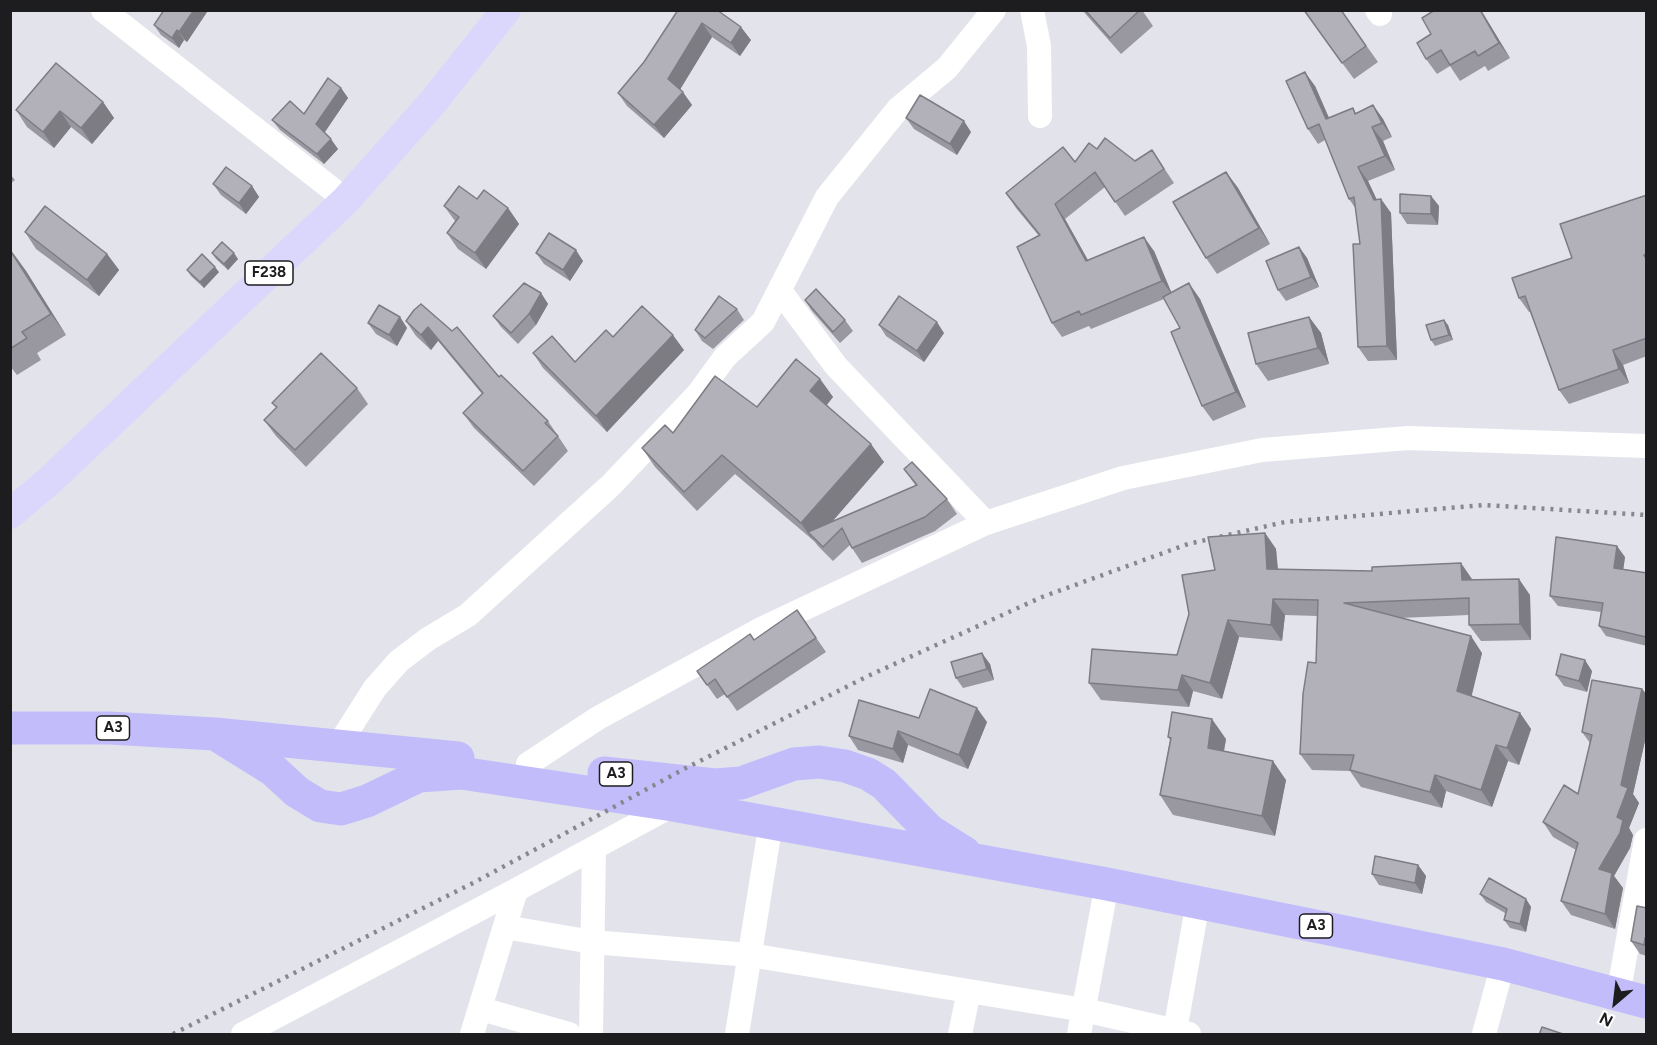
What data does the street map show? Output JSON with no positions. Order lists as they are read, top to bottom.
{
  "streets": {
    "highway": ["A3"],
    "main road": ["F238"]
  },
  "north": "bottom left"
}
